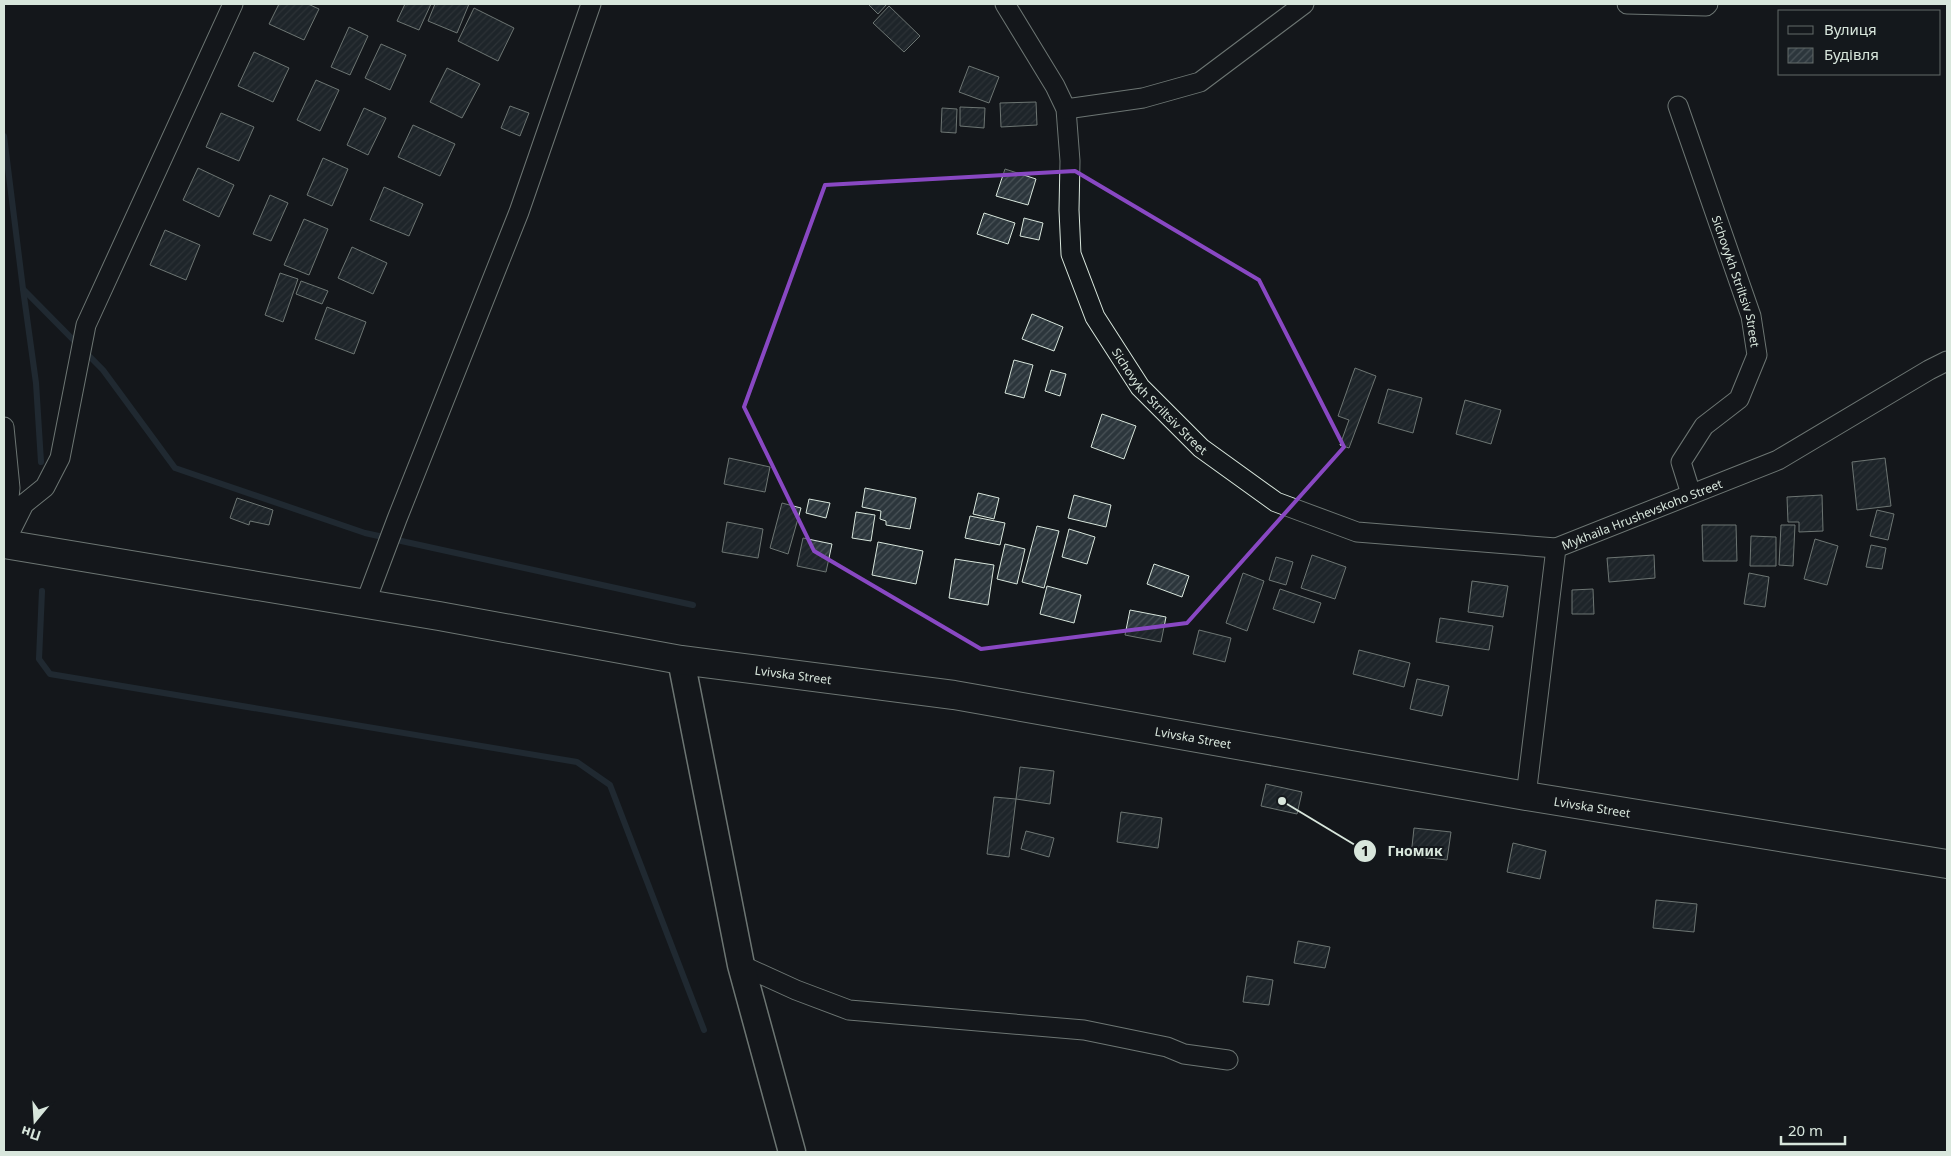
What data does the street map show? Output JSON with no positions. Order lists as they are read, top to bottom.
{
  "streets": {
    "main road": ["Lvivska Street"],
    "street": ["Sichovykh Striltsiv Street", "Mykhaila Hrushevskoho Street"]
  },
  "crossings": [
    ["Sichovykh Striltsiv Street", "Mykhaila Hrushevskoho Street"],
    ["Mykhaila Hrushevskoho Street", "Lvivska Street"]
  ],
  "places": ["Гномик"],
  "legend": ["Вулиця", "Будівля"],
  "scale_bar": "20 m",
  "north": "bottom"
}
